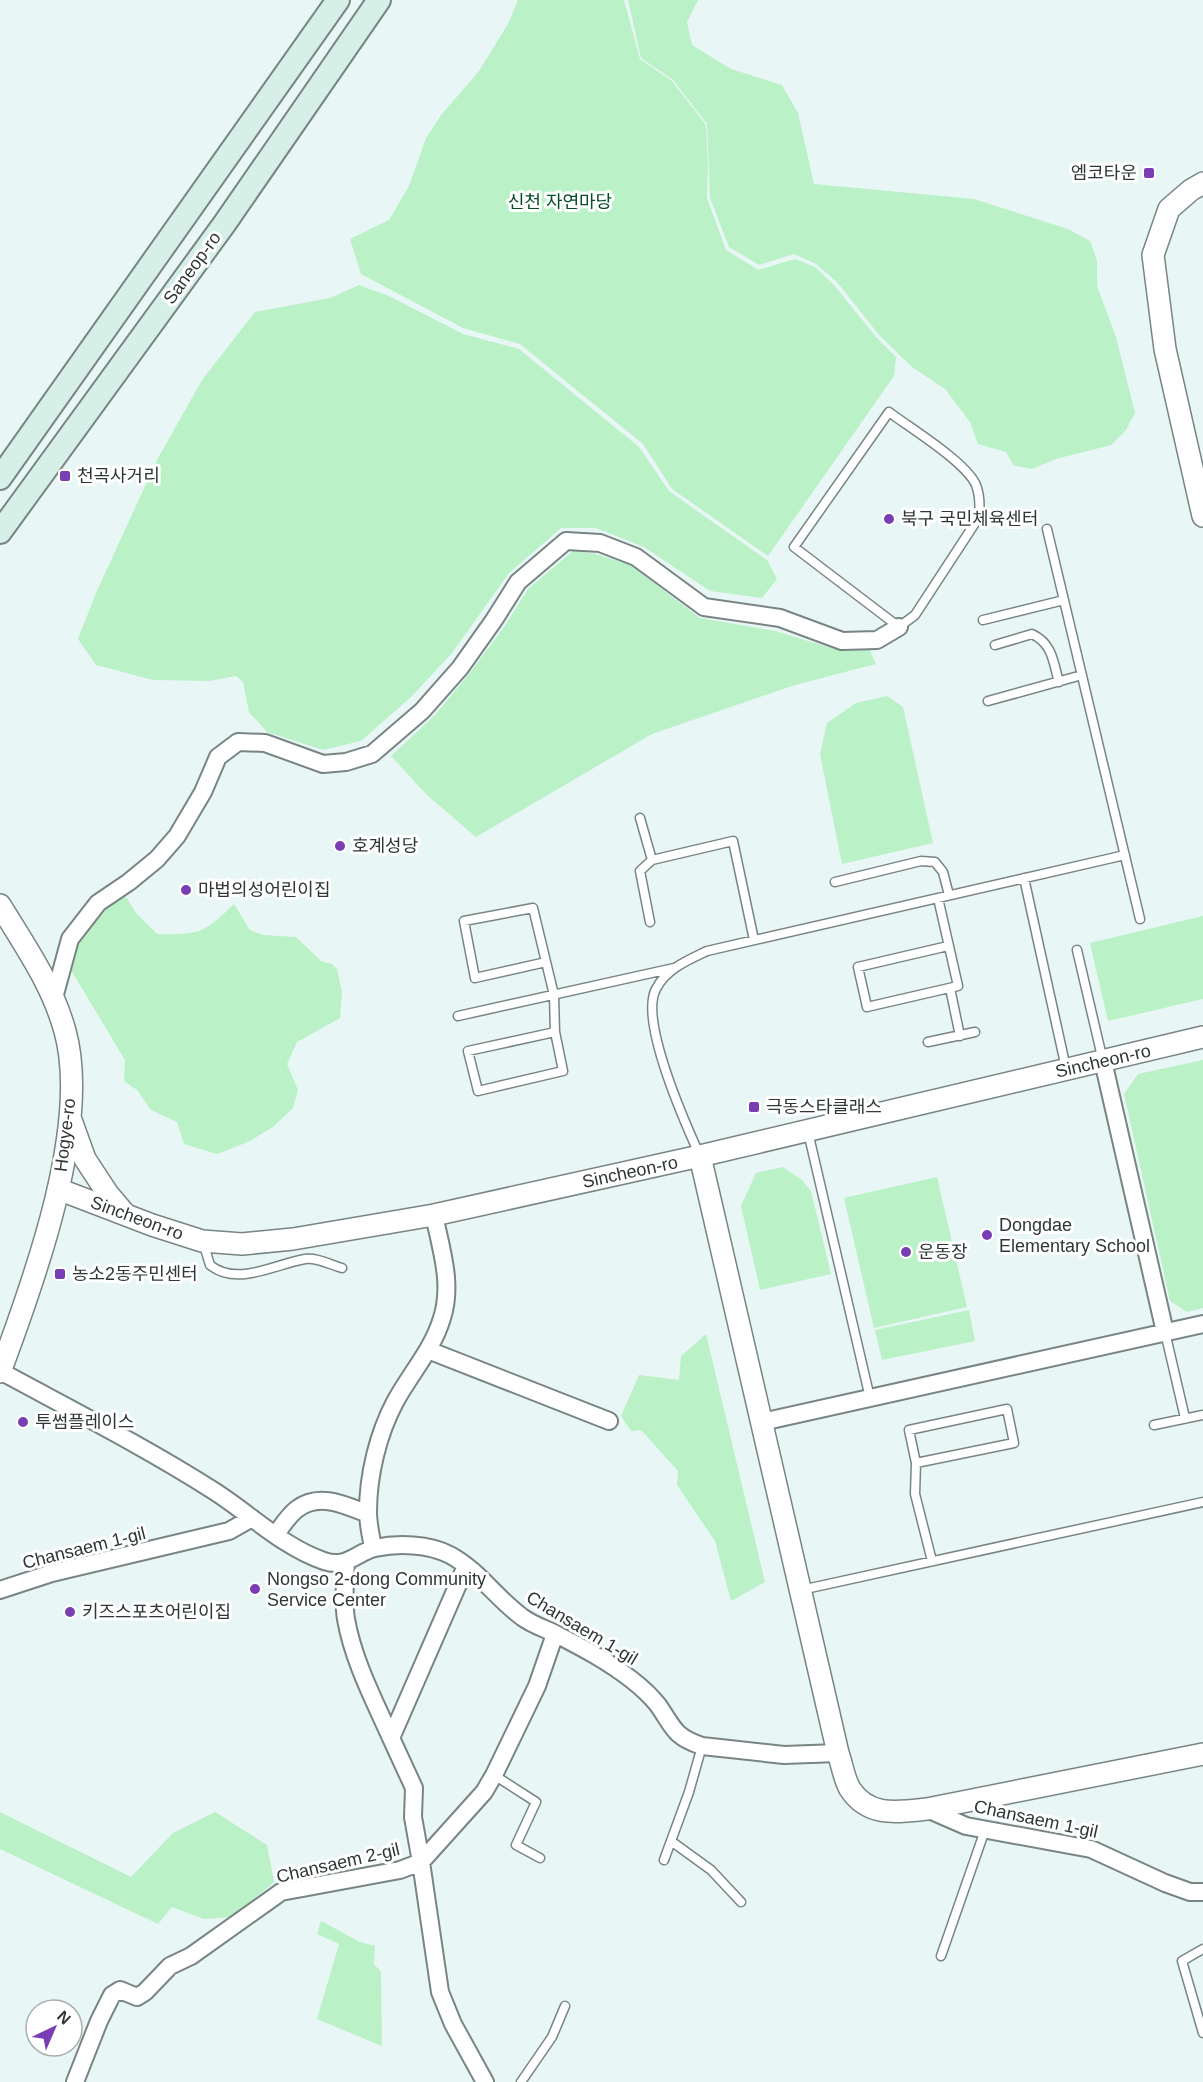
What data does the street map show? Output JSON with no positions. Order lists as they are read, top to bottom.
{
  "streets": {
    "main road": ["Saneop-ro"],
    "street": [
      "Sincheon-ro",
      "Hogye-ro",
      "Chansaem 1-gil",
      "Chansaem 2-gil"
    ]
  },
  "crossings": [
    ["Sincheon-ro", "Hogye-ro"],
    ["Chansaem 1-gil", "Chansaem 2-gil"]
  ],
  "parks": ["신천 자연마당"],
  "places": {
    "transit": [
      "엠코타운",
      "천곡사거리",
      "극동스타클래스",
      "농소2동주민센터"
    ],
    "other": [
      "북구 국민체육센터",
      "호계성당",
      "마법의성어린이집",
      "Dongdae Elementary School",
      "운동장",
      "투썸플레이스",
      "Nongso 2-dong Community Service Center",
      "키즈스포츠어린이집"
    ]
  },
  "north": "top right"
}
